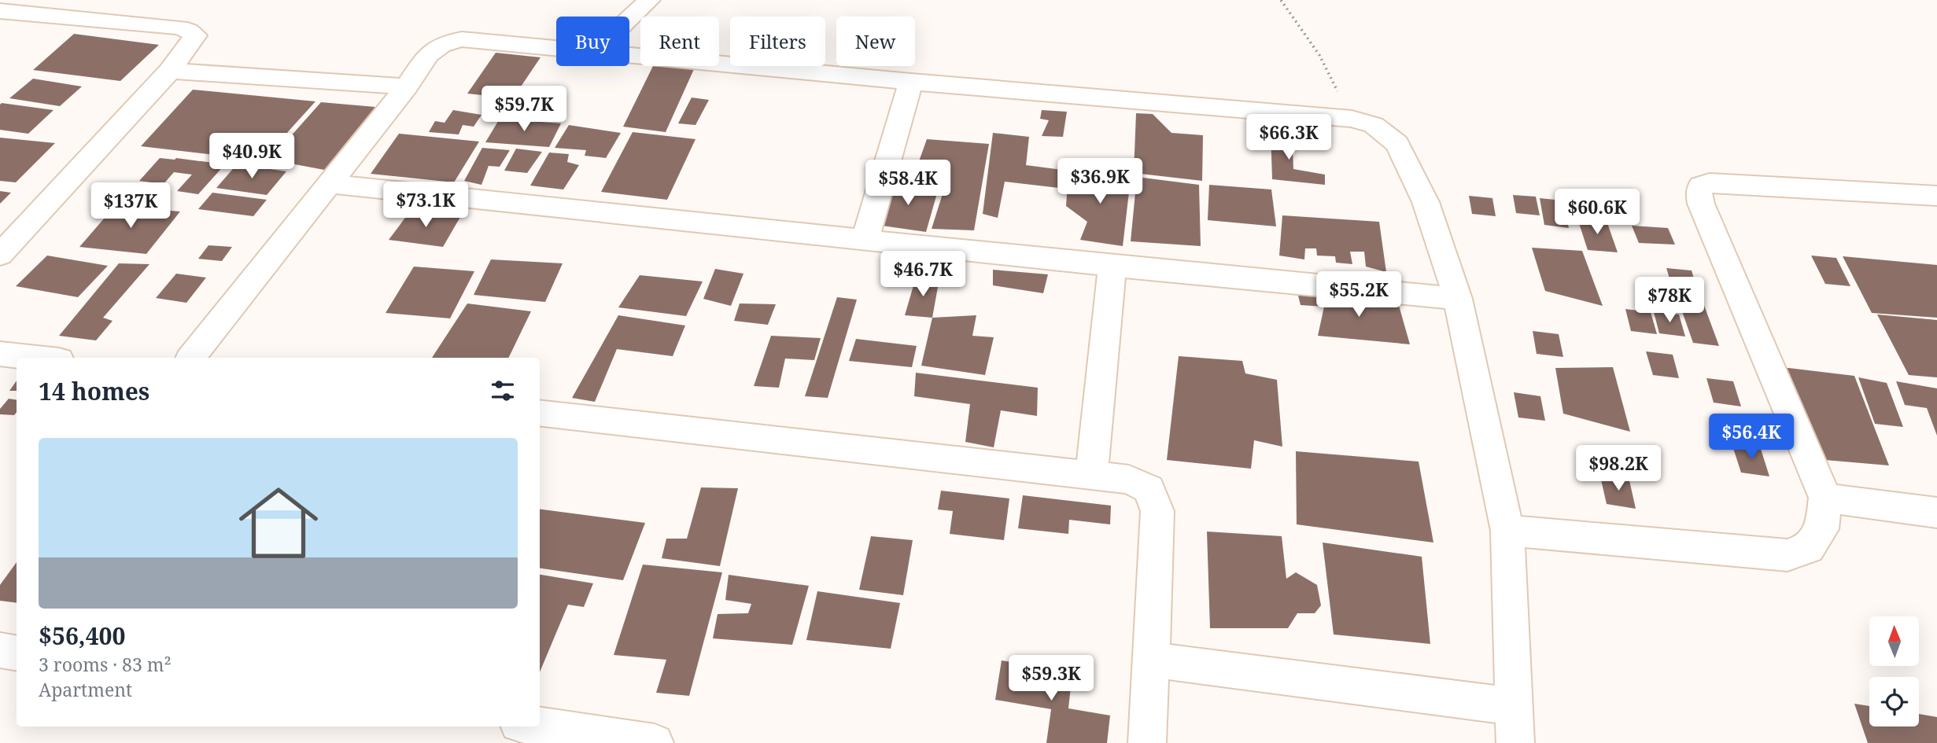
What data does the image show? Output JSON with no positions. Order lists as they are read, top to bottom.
{
  "north": "top",
  "page": {
    "chip": [
      "Buy",
      "Rent",
      "Filters",
      "New"
    ],
    "price": [
      "$59.7K",
      "$66.3K",
      "$40.9K",
      "$36.9K",
      "$58.4K",
      "$73.1K",
      "$137K",
      "$60.6K",
      "$46.7K",
      "$55.2K",
      "$78K",
      "$56.4K",
      "$98.2K",
      "$59.3K"
    ],
    "heading": "14 homes",
    "list": [
      {
        "name": "$56,400",
        "note": "3 rooms · 83 m² · Apartment"
      }
    ]
  }
}
